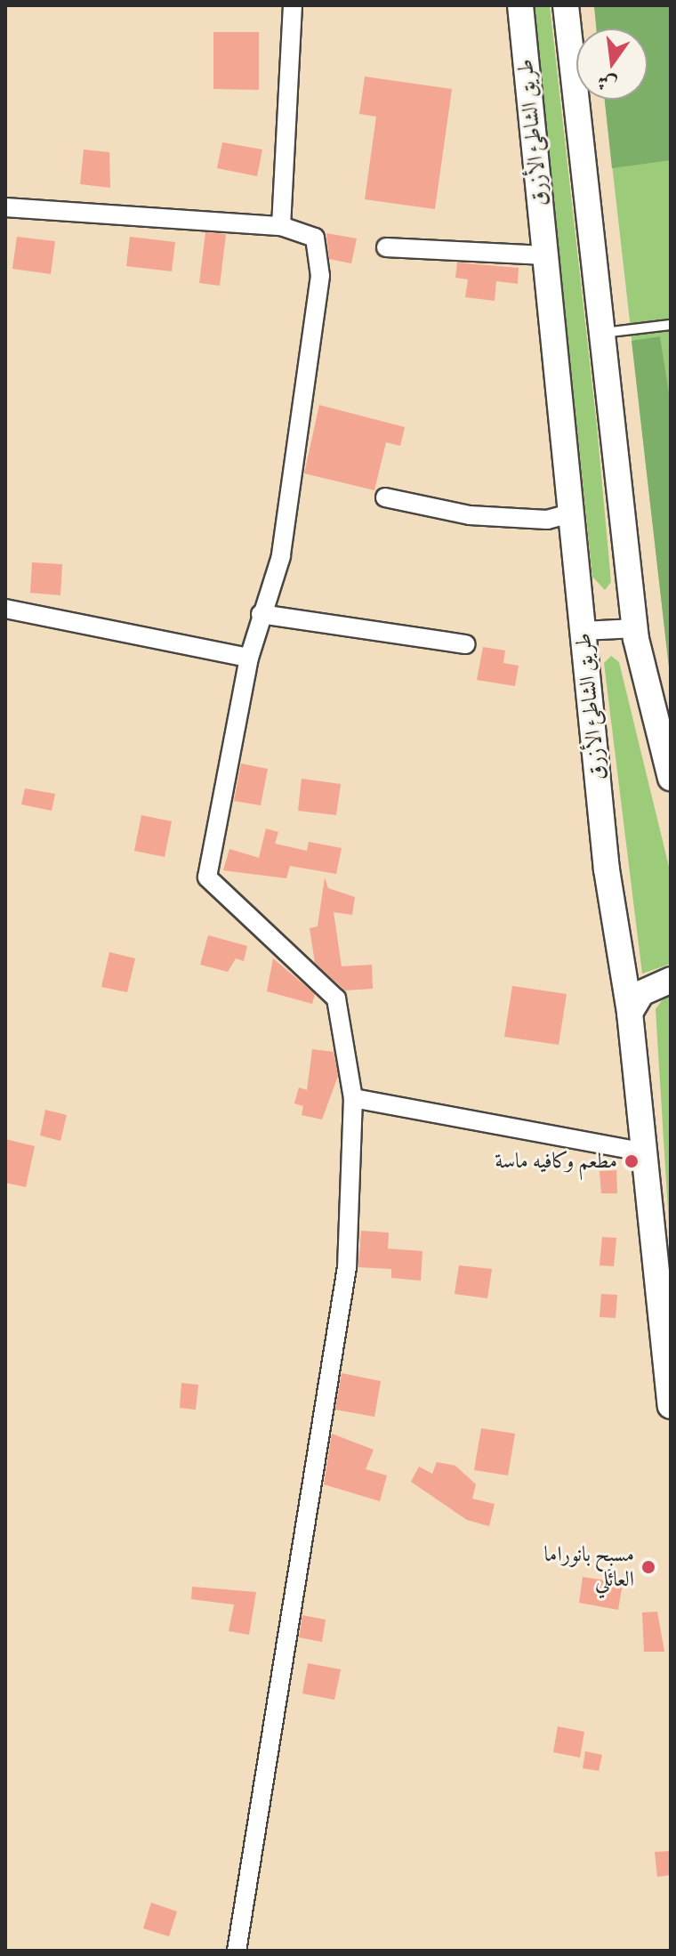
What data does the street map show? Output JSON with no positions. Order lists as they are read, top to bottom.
{
  "streets": {
    "main road": ["طريق الشاطئ الأزرق"]
  },
  "places": ["مطعم وكافيه ماسة", "مسبح بانوراما العائلي"],
  "north": "bottom"
}
